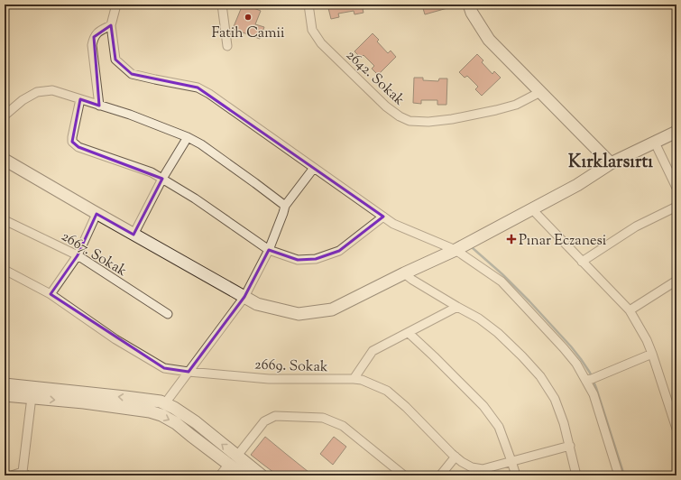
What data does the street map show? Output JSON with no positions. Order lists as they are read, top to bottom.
{
  "streets": {
    "street": ["2642. Sokak", "2667. Sokak", "2669. Sokak"]
  },
  "districts": ["Kırklarsırtı"],
  "places": {
    "other": ["Fatih Camii"],
    "health": ["Pınar Eczanesi"]
  }
}
